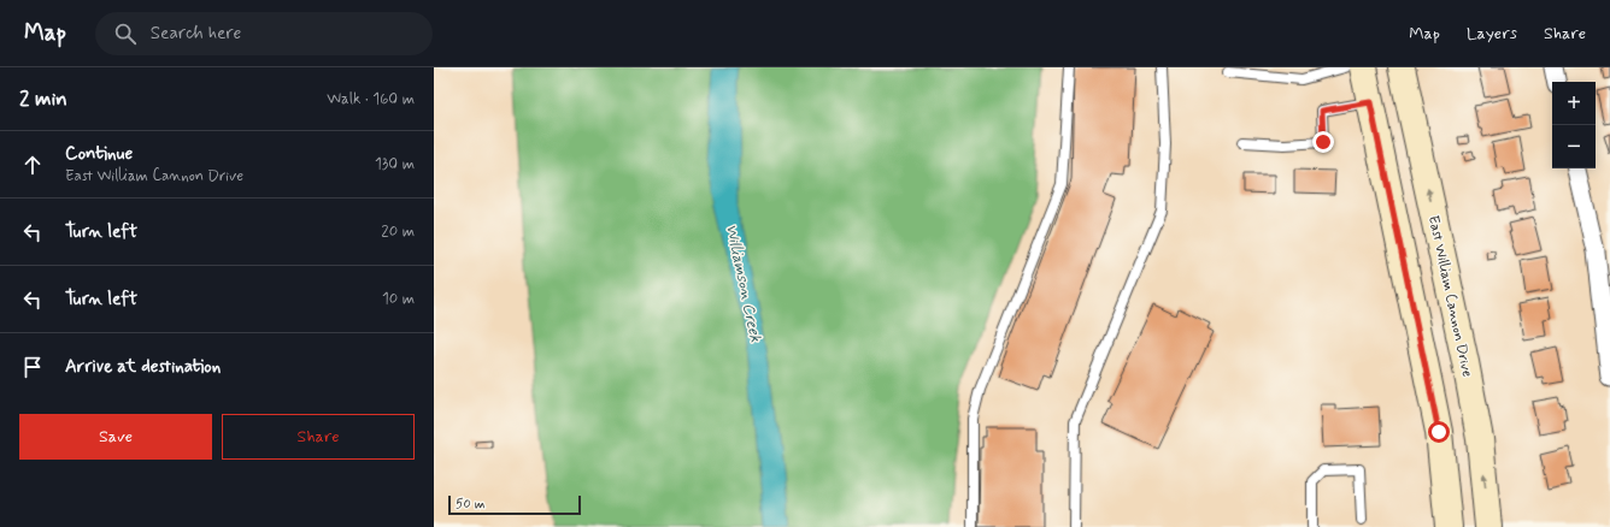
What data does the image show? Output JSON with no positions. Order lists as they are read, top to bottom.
{
  "streets": {
    "main road": ["East William Cannon Drive"]
  },
  "water": ["Williamson Creek"],
  "scale_bar": "50 m",
  "page": {
    "header": "Map",
    "search": "Search here",
    "nav": ["Map", "Layers", "Share"],
    "heading": ["2 min", "Walk · 160 m"],
    "map_buttons": ["+", "−"],
    "list": [
      ["Continue", "East William Cannon Drive", "130 m"],
      ["Turn left", "20 m"],
      ["Turn left", "10 m"],
      "Arrive at destination"
    ],
    "buttons": ["Save", "Share"],
    "scale": "50 m"
  }
}
